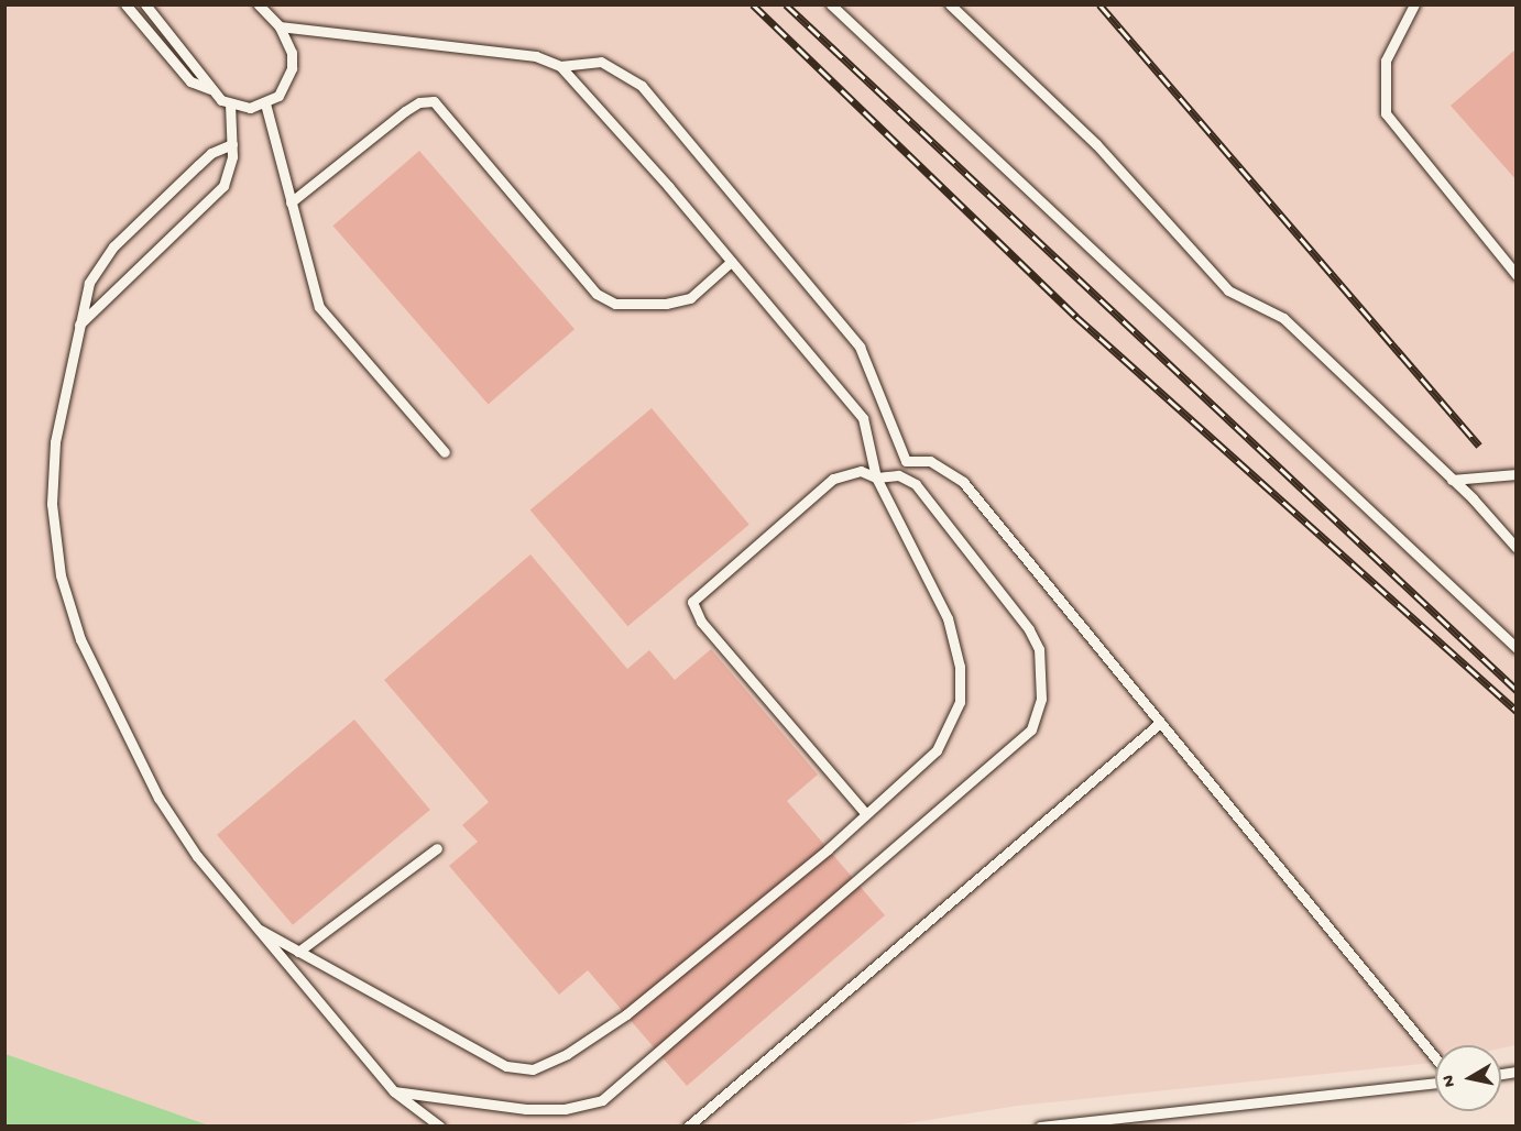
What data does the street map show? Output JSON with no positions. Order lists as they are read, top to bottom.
{
  "north": "left"
}
